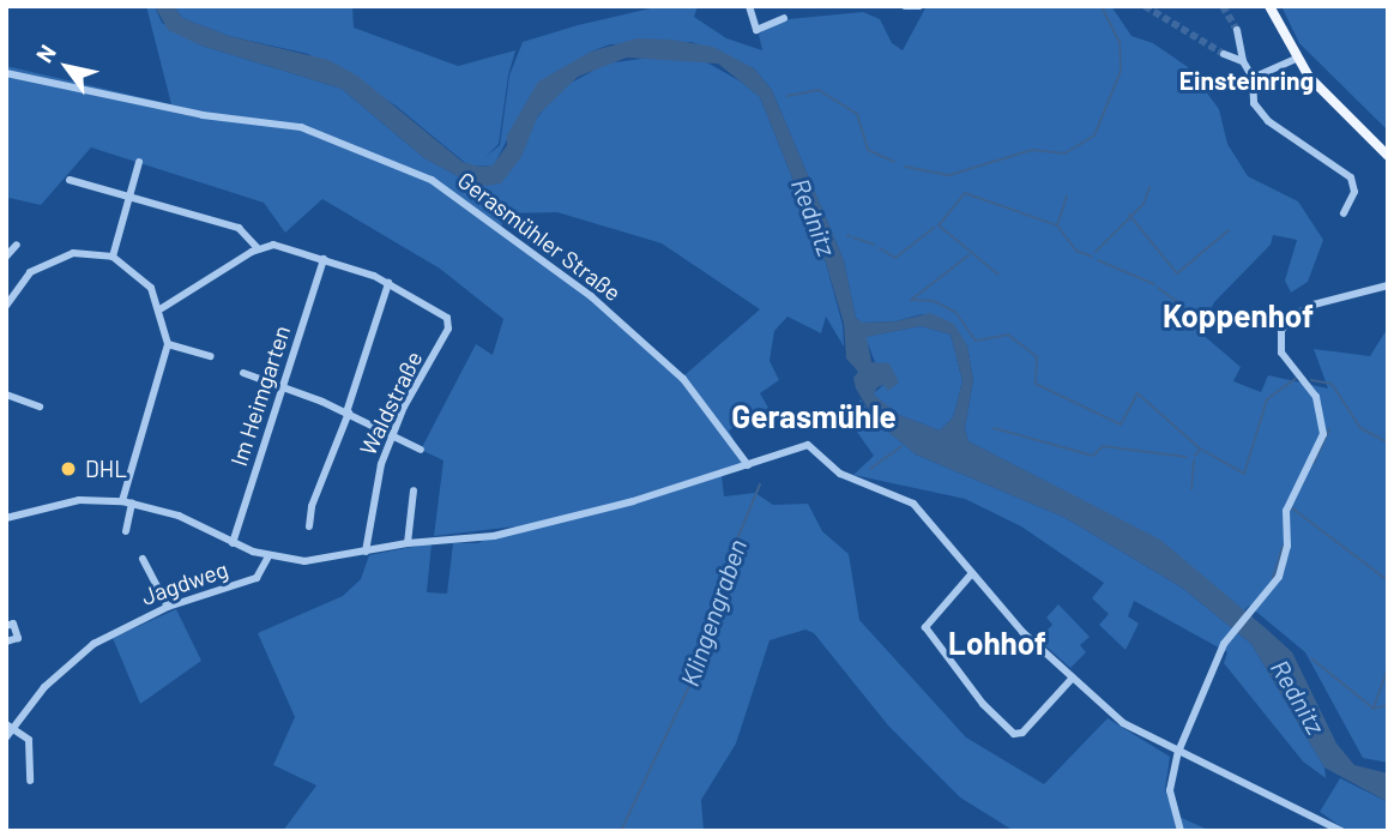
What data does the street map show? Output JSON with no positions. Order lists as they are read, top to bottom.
{
  "streets": {
    "street": [
      "Gerasmühler Straße",
      "Im Heimgarten",
      "Waldstraße",
      "Jagdweg"
    ]
  },
  "districts": [
    "Einsteinring",
    "Koppenhof",
    "Gerasmühle",
    "Lohhof"
  ],
  "water": ["Rednitz", "Klingengraben"],
  "places": ["DHL"],
  "north": "top left"
}
